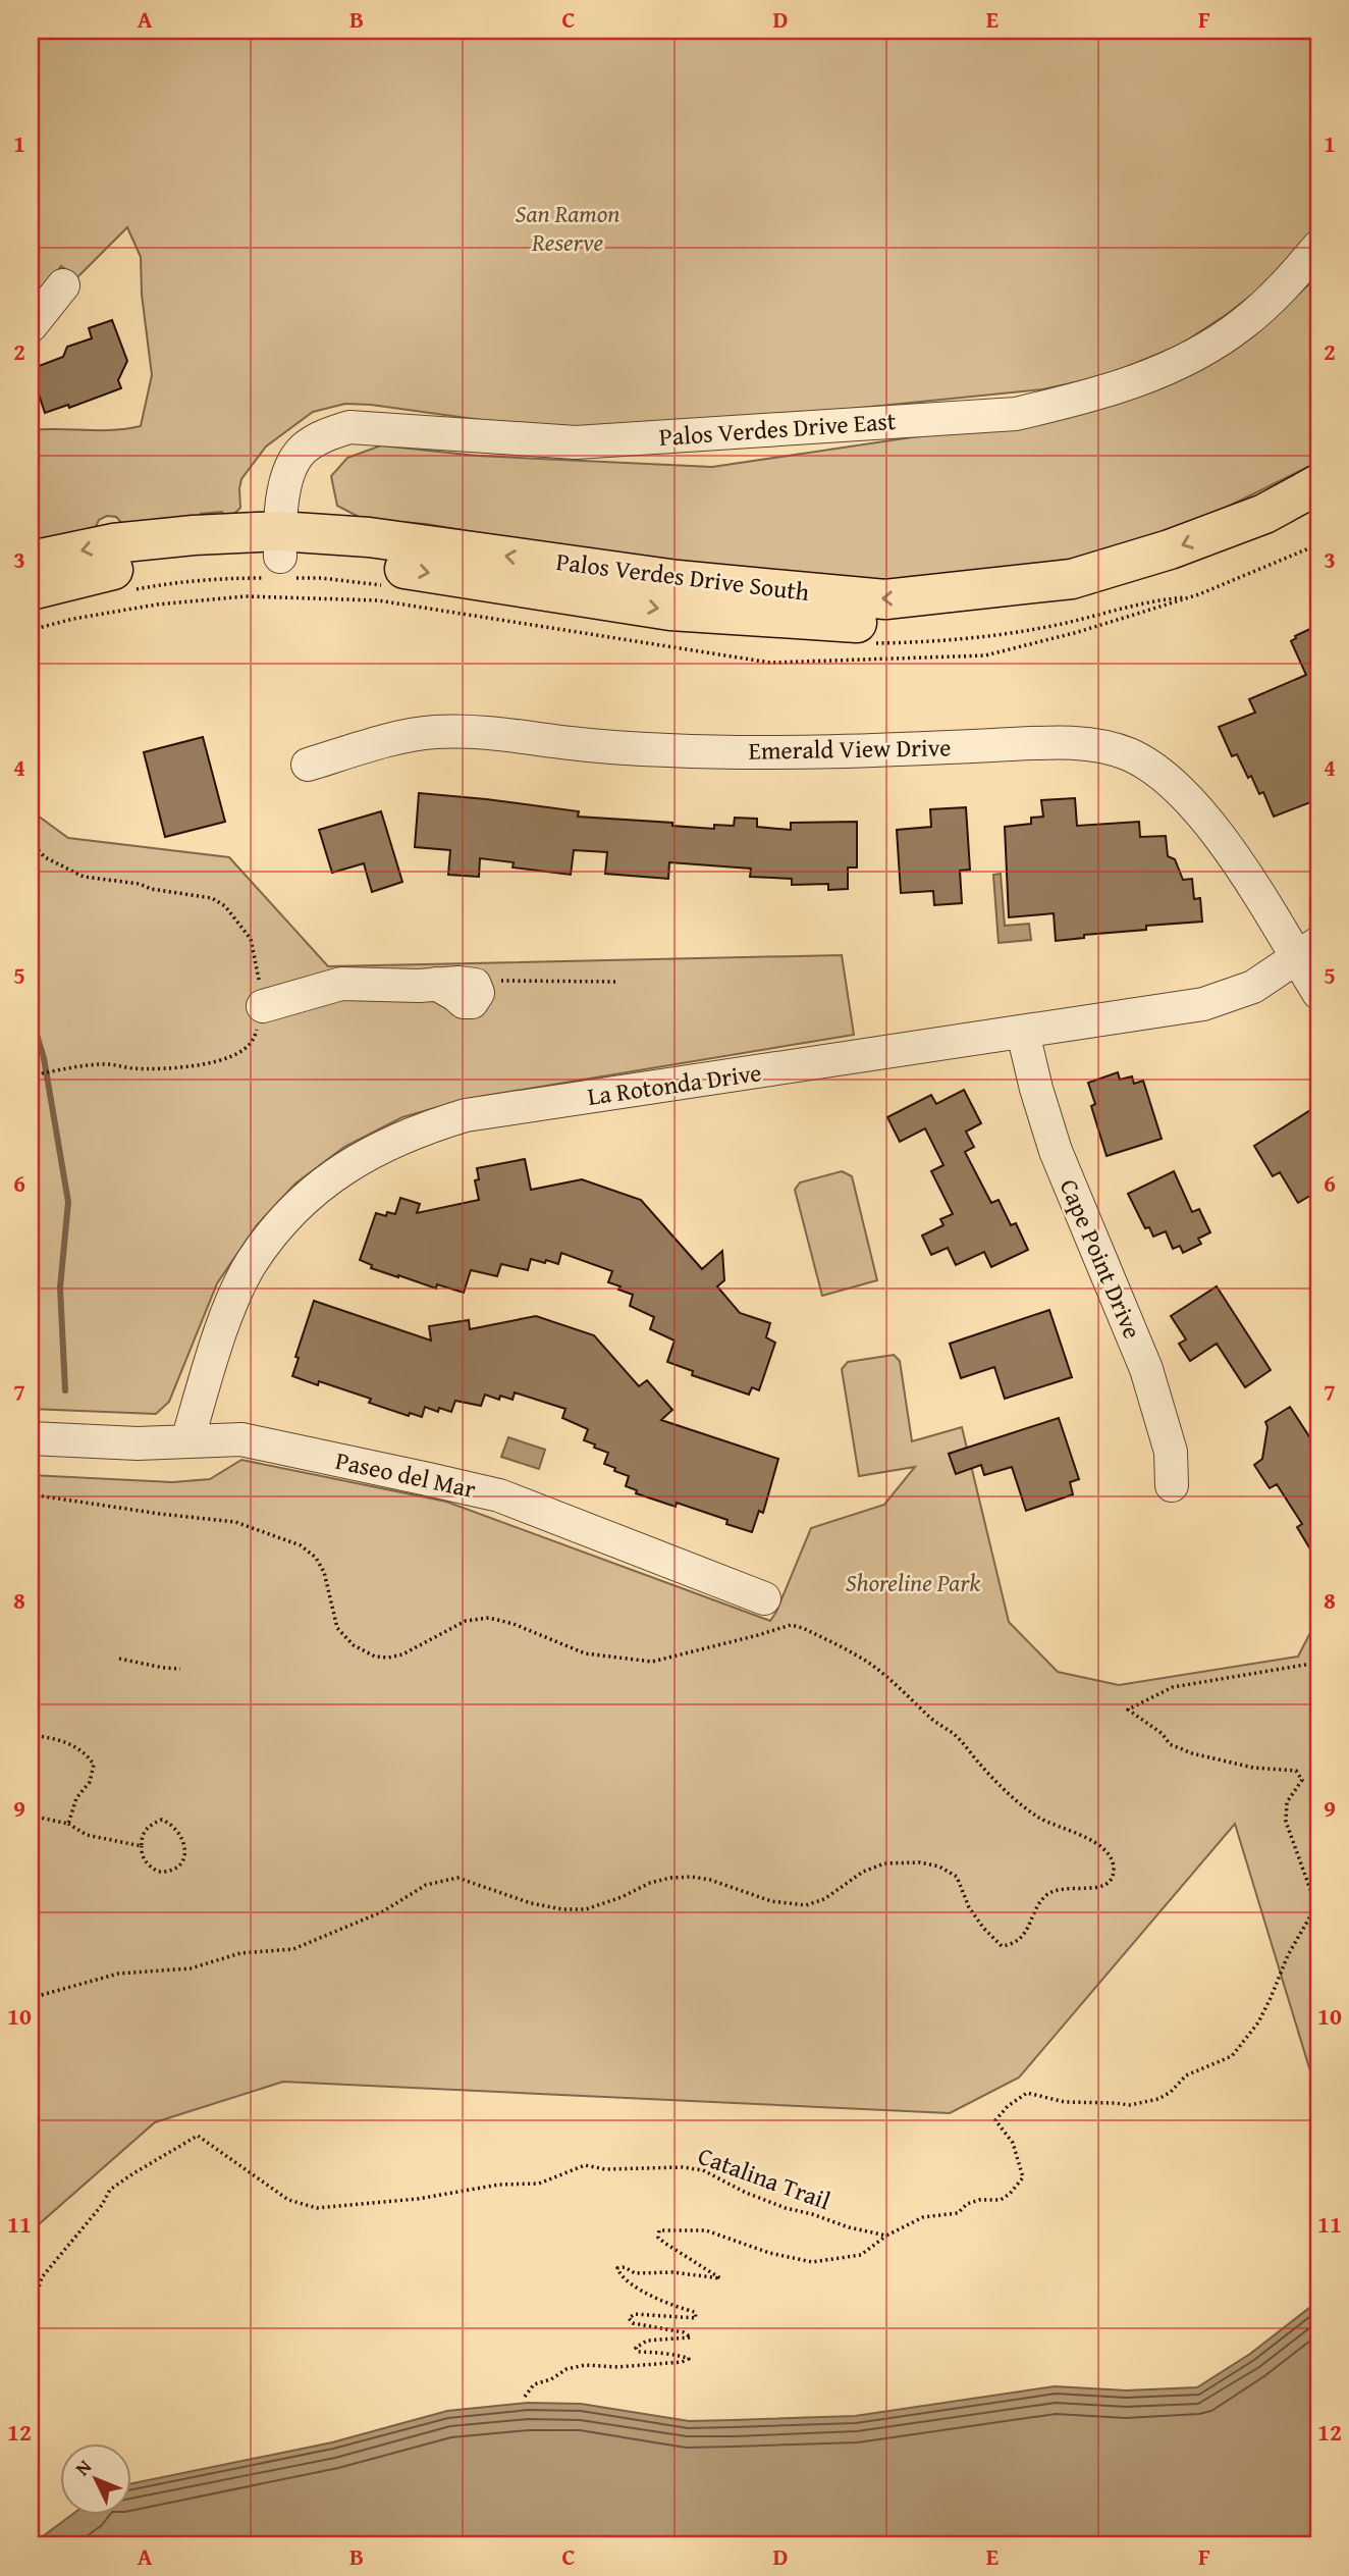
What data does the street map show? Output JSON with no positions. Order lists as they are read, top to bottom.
{
  "streets": {
    "main road": ["Palos Verdes Drive South"],
    "street": [
      "Palos Verdes Drive East",
      "Emerald View Drive",
      "La Rotonda Drive",
      "Cape Point Drive",
      "Paseo del Mar"
    ],
    "path": ["Catalina Trail"]
  },
  "crossings": [
    ["Palos Verdes Drive East", "Palos Verdes Drive South"],
    ["Emerald View Drive", "La Rotonda Drive"],
    ["La Rotonda Drive", "Cape Point Drive"],
    ["La Rotonda Drive", "Paseo del Mar"]
  ],
  "parks": ["San Ramon Reserve", "Shoreline Park"],
  "north": "top left",
  "grid": {
    "columns": [
      "A",
      "B",
      "C",
      "D",
      "E",
      "F"
    ],
    "rows": [
      "1",
      "2",
      "3",
      "4",
      "5",
      "6",
      "7",
      "8",
      "9",
      "10",
      "11",
      "12"
    ]
  }
}
